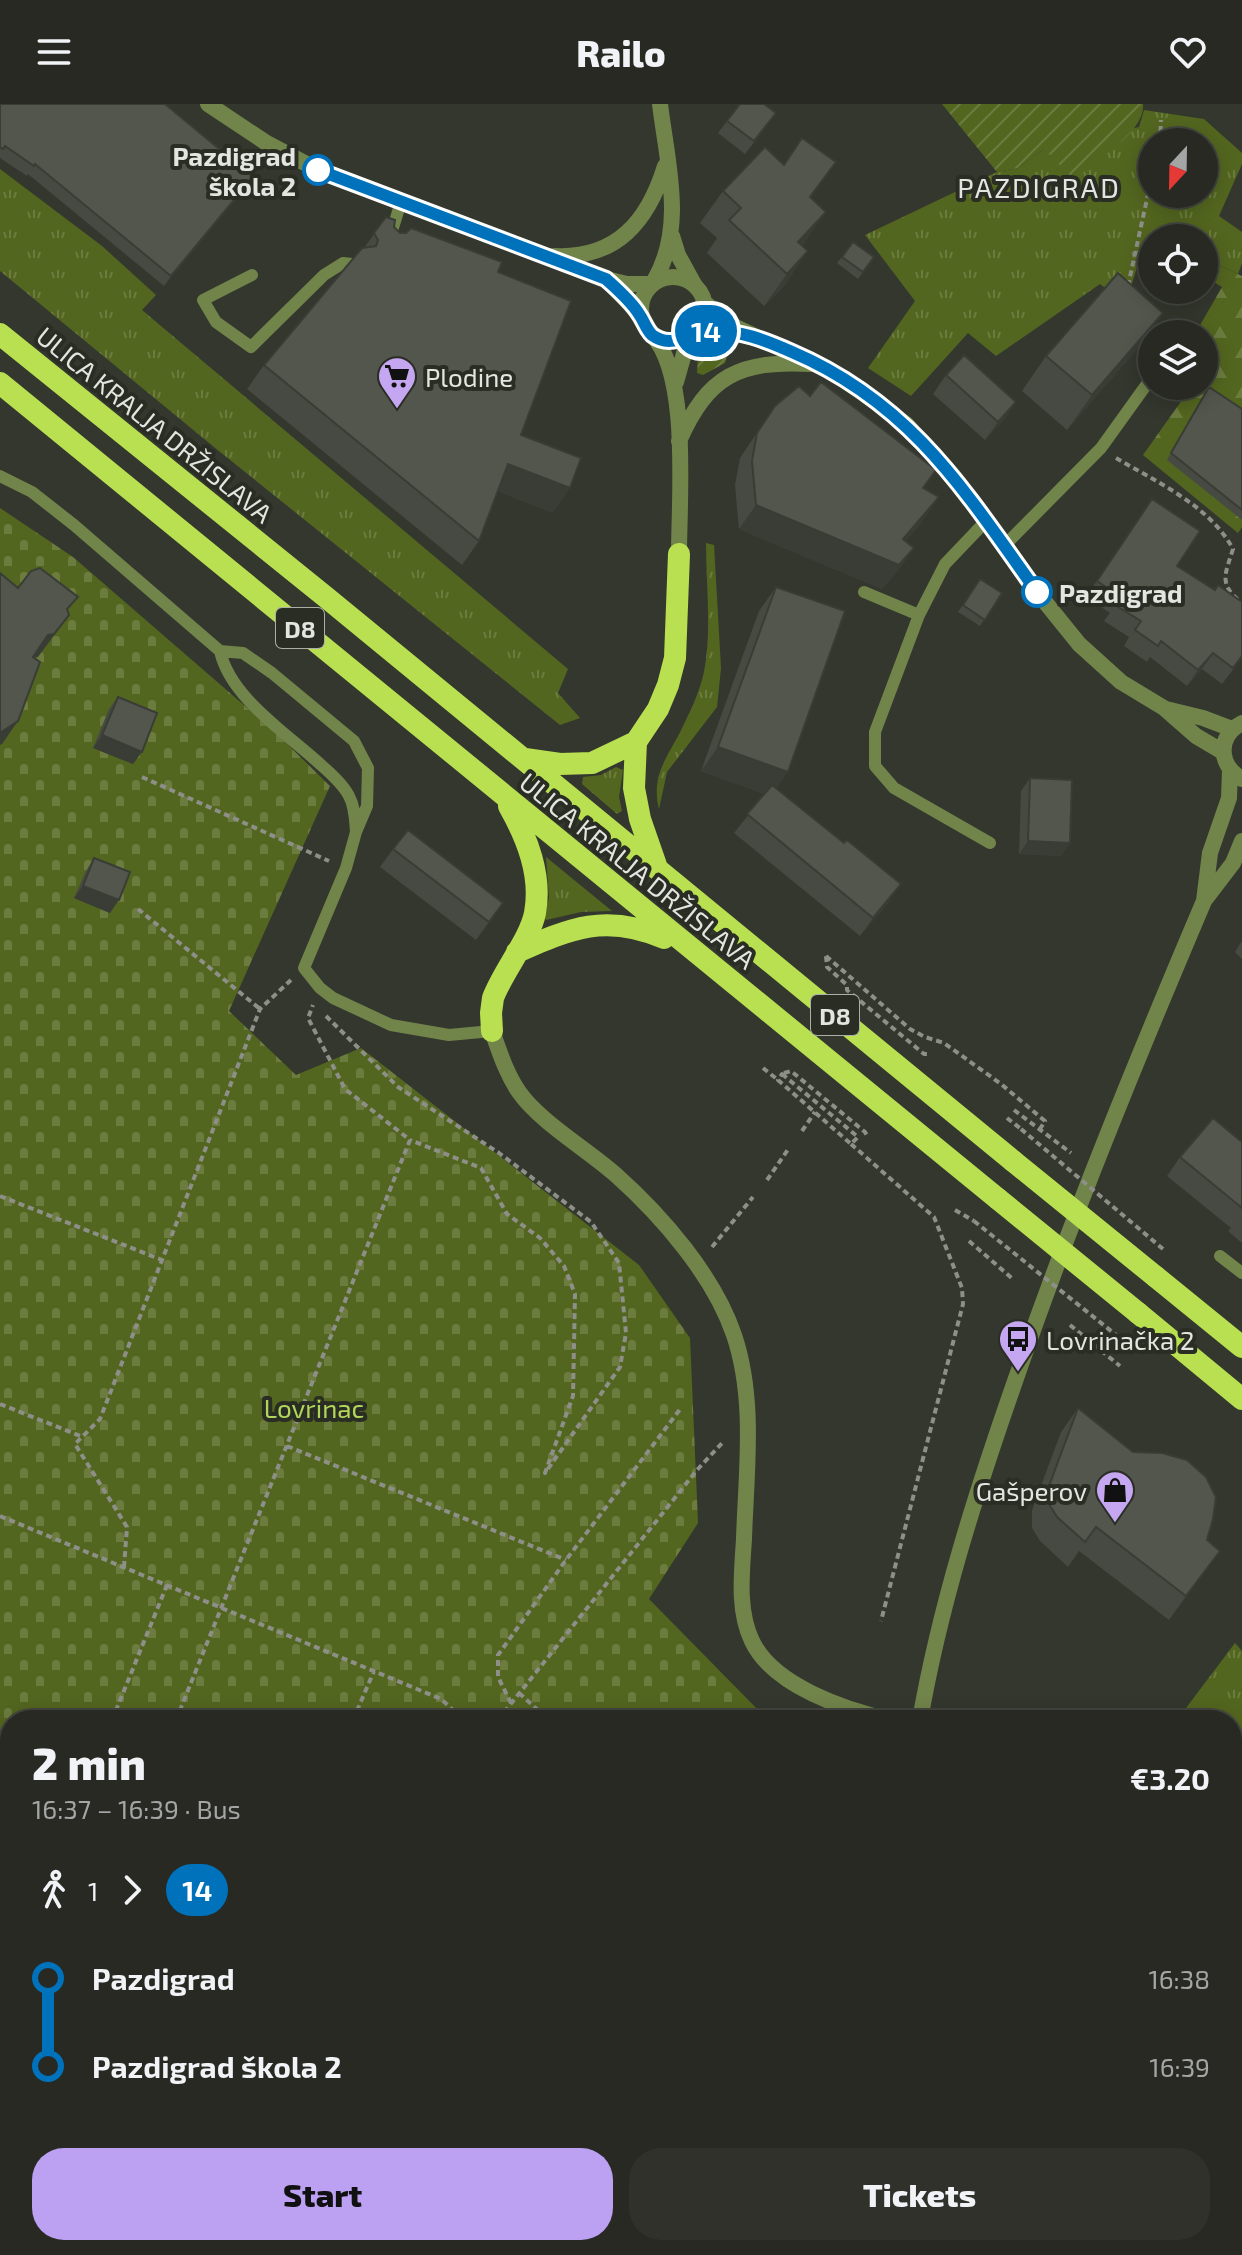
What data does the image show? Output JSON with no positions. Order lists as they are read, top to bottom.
{
  "streets": {
    "highway": ["ULICA KRALJA DRŽISLAVA", "D8"]
  },
  "districts": ["PAZDIGRAD"],
  "parks": ["Lovrinac"],
  "places": {
    "other": ["Pazdigrad škola 2", "Pazdigrad"],
    "supermarket": ["Plodine"],
    "bus stop": ["Lovrinačka 2"],
    "shop": ["Gašperov"]
  },
  "lines": ["bus line 14"],
  "north": "bottom",
  "page": {
    "header": "Railo",
    "on_map": "14",
    "heading": ["2 min", "16:37 – 16:39 · Bus", "€3.20"],
    "legs": ["1", "14"],
    "list": [
      {
        "name": "Pazdigrad",
        "value": "16:38"
      },
      {
        "name": "Pazdigrad škola 2",
        "value": "16:39"
      }
    ],
    "buttons": ["Start", "Tickets"]
  }
}
